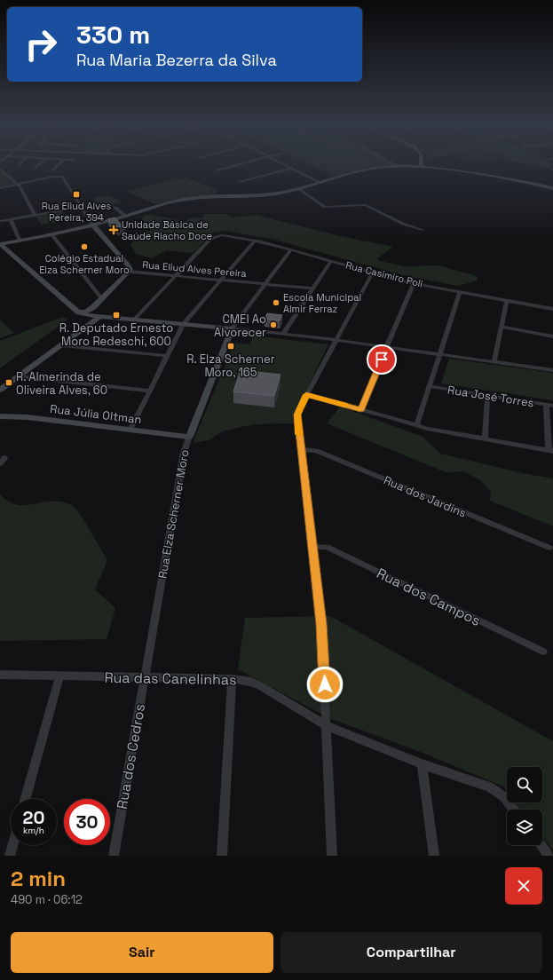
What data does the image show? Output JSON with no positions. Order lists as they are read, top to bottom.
{
  "streets": {
    "street": [
      "Rua Eliud Alves Pereira",
      "Rua Casimiro Poli",
      "Rua José Torres",
      "Rua Júlia Oltman",
      "Rua dos Jardins",
      "Rua Elza Scherner Moro",
      "Rua dos Campos",
      "Rua das Canelinhas",
      "Rua dos Cedros"
    ]
  },
  "crossings": [
    ["Rua Eliud Alves Pereira", "Rua Casimiro Poli"],
    ["Rua Eliud Alves Pereira", "Rua Elza Scherner Moro"],
    ["Rua Casimiro Poli", "Rua Elza Scherner Moro"],
    ["Rua Júlia Oltman", "Rua Elza Scherner Moro"],
    ["Rua Elza Scherner Moro", "Rua das Canelinhas"],
    ["Rua Elza Scherner Moro", "Rua dos Cedros"],
    ["Rua das Canelinhas", "Rua dos Cedros"]
  ],
  "places": {
    "transit": [
      "Rua Eliud Alves Pereira, 394",
      "R. Deputado Ernesto Moro Redeschi, 600",
      "R. Elza Scherner Moro, 165",
      "R. Almerinda de Oliveira Alves, 60"
    ],
    "health": ["Unidade Básica de Saúde Riacho Doce"],
    "other": ["Colégio Estadual Elza Scherner Moro", "Escola Municipal Almir Ferraz", "CMEI Ao Alvorecer"]
  },
  "page": {
    "turn": ["330 m", "Rua Maria Bezerra da Silva"],
    "speed": "20 km/h",
    "limit": "30",
    "heading": ["2 min", "490 m · 06:12"],
    "buttons": ["Sair", "Compartilhar"]
  }
}
